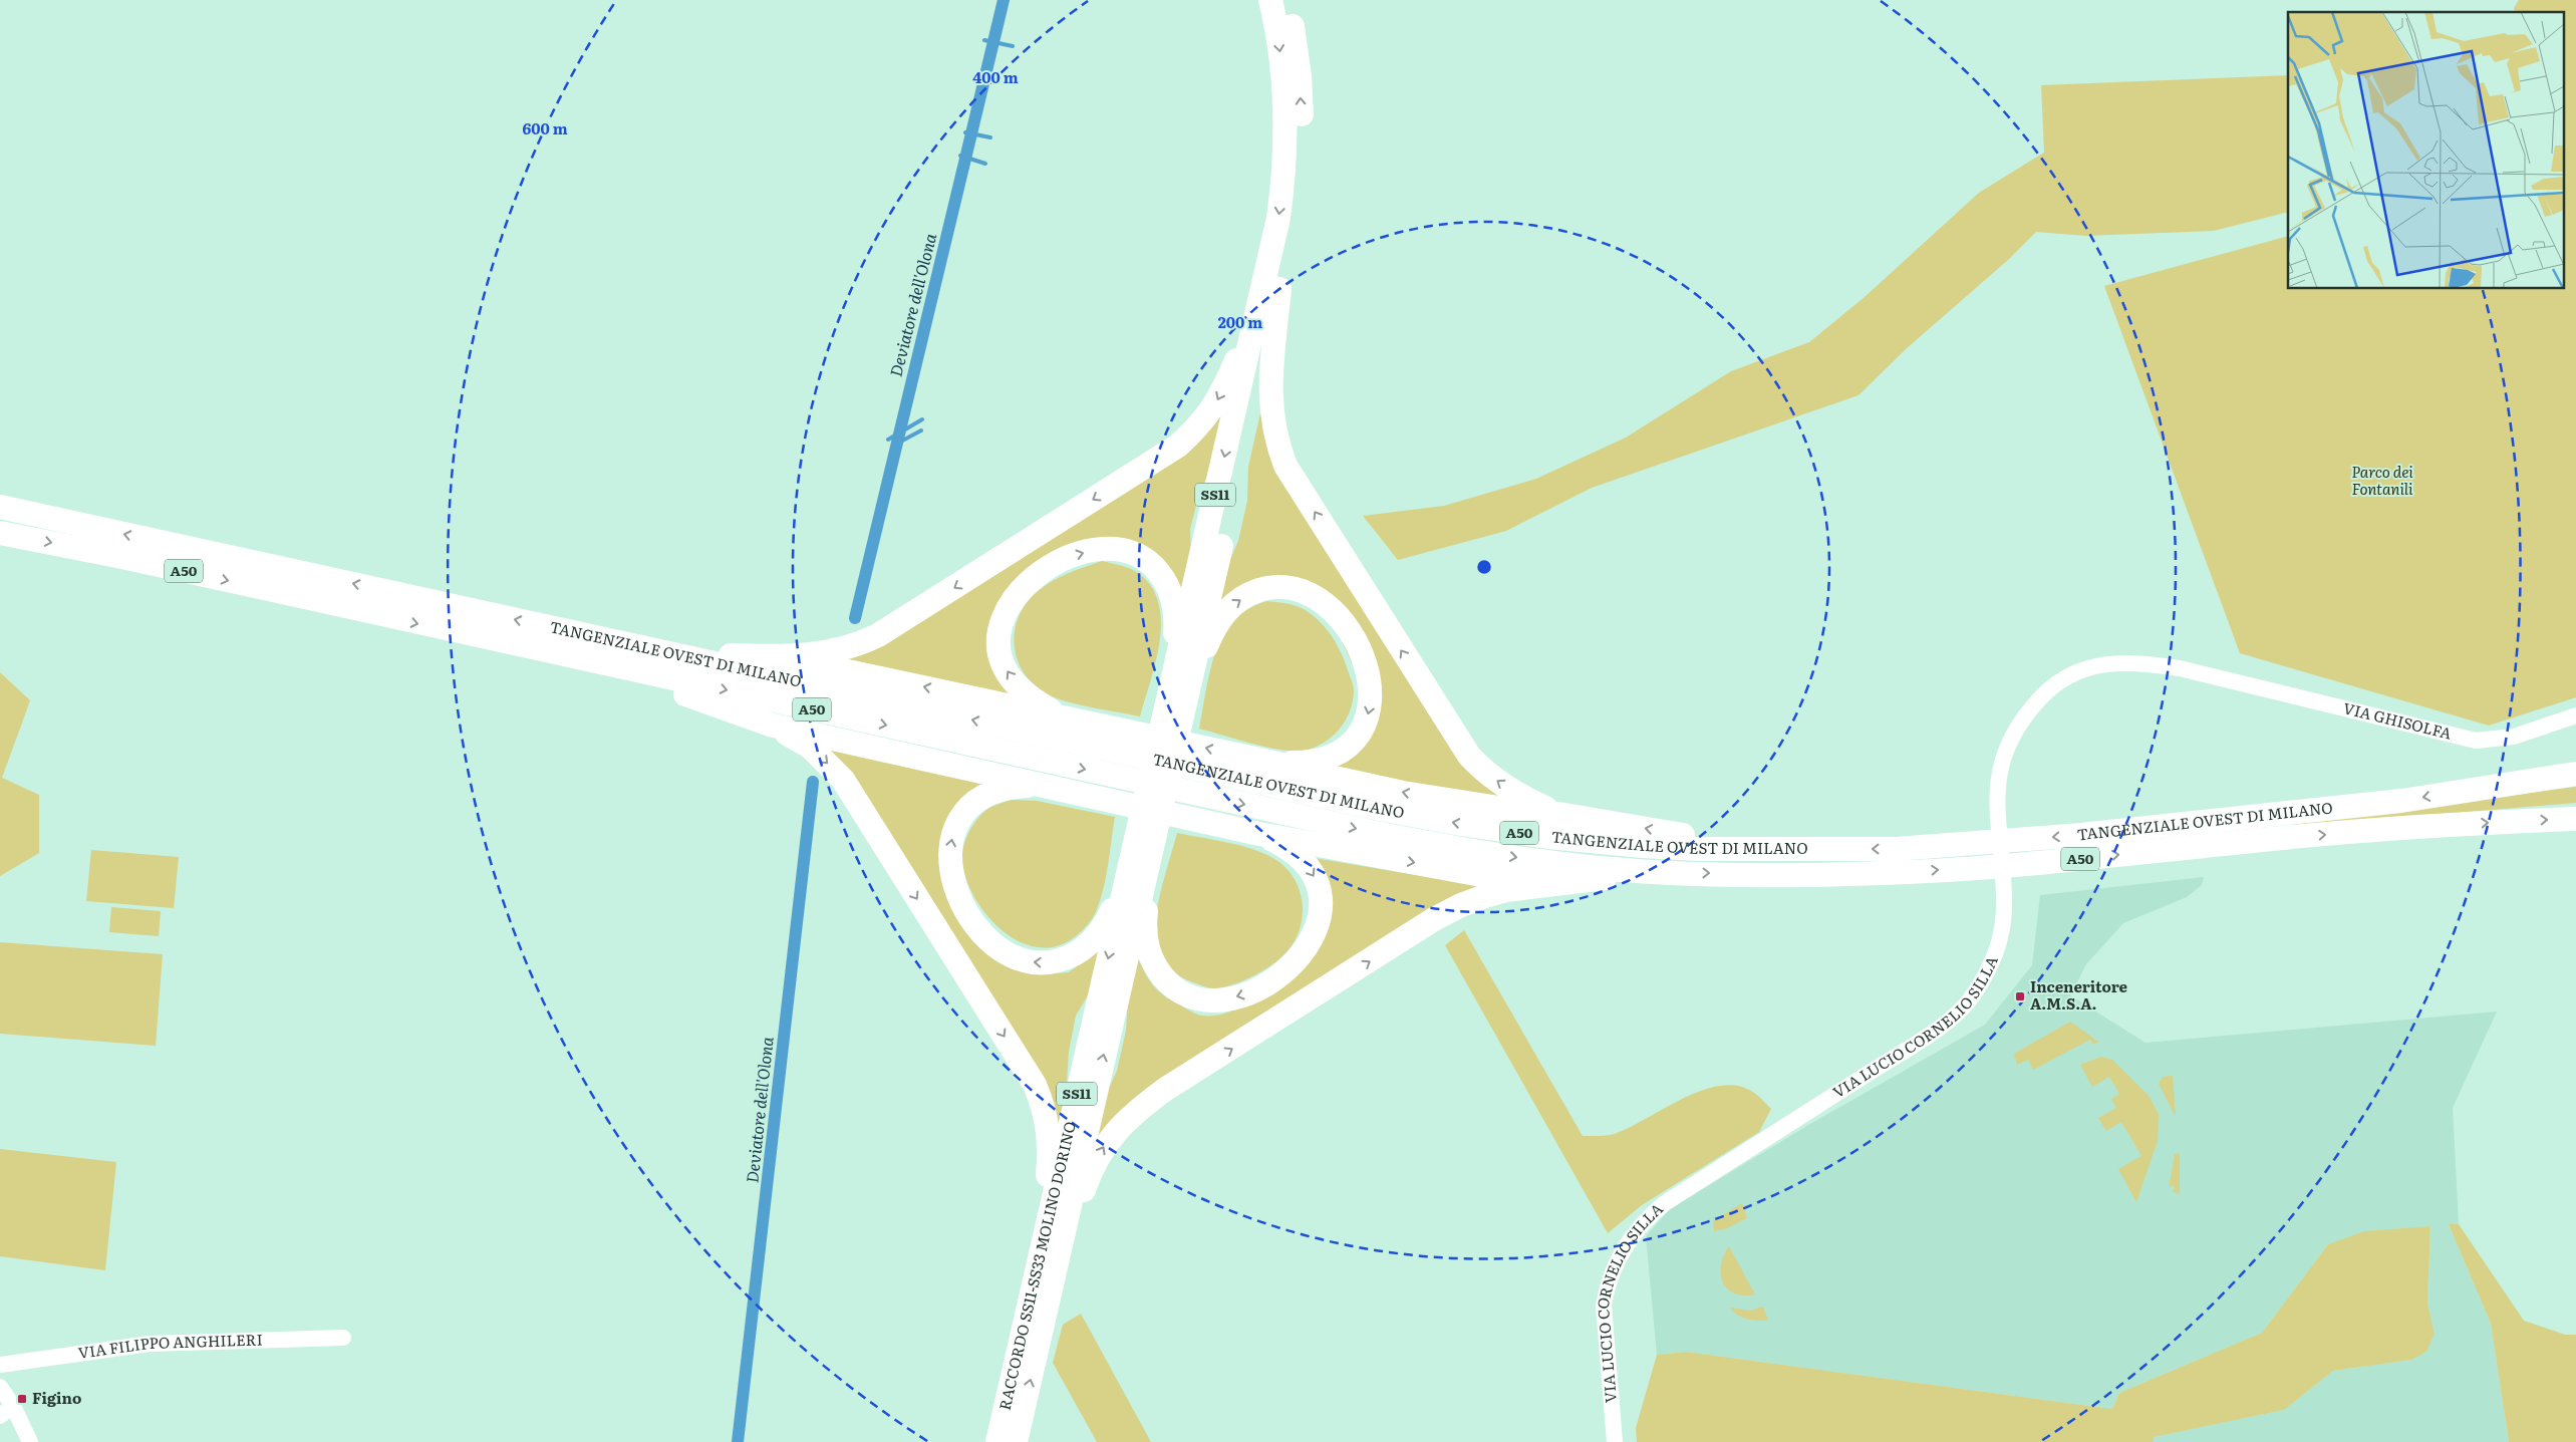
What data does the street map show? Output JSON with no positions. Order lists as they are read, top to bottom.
{
  "streets": {
    "highway": [
      "SS11",
      "A50",
      "TANGENZIALE OVEST DI MILANO",
      "RACCORDO SS11-SS33 MOLINO DORINO"
    ],
    "street": ["VIA GHISOLFA", "VIA LUCIO CORNELIO SILLA", "VIA FILIPPO ANGHILERI"]
  },
  "crossings": [
    ["VIA GHISOLFA", "VIA LUCIO CORNELIO SILLA"]
  ],
  "water": ["Deviatore dell'Olona"],
  "parks": ["Parco dei Fontanili"],
  "places": {
    "transit": ["Inceneritore A.M.S.A.", "Figino"]
  },
  "rings": ["400 m", "600 m", "200 m"]
}
